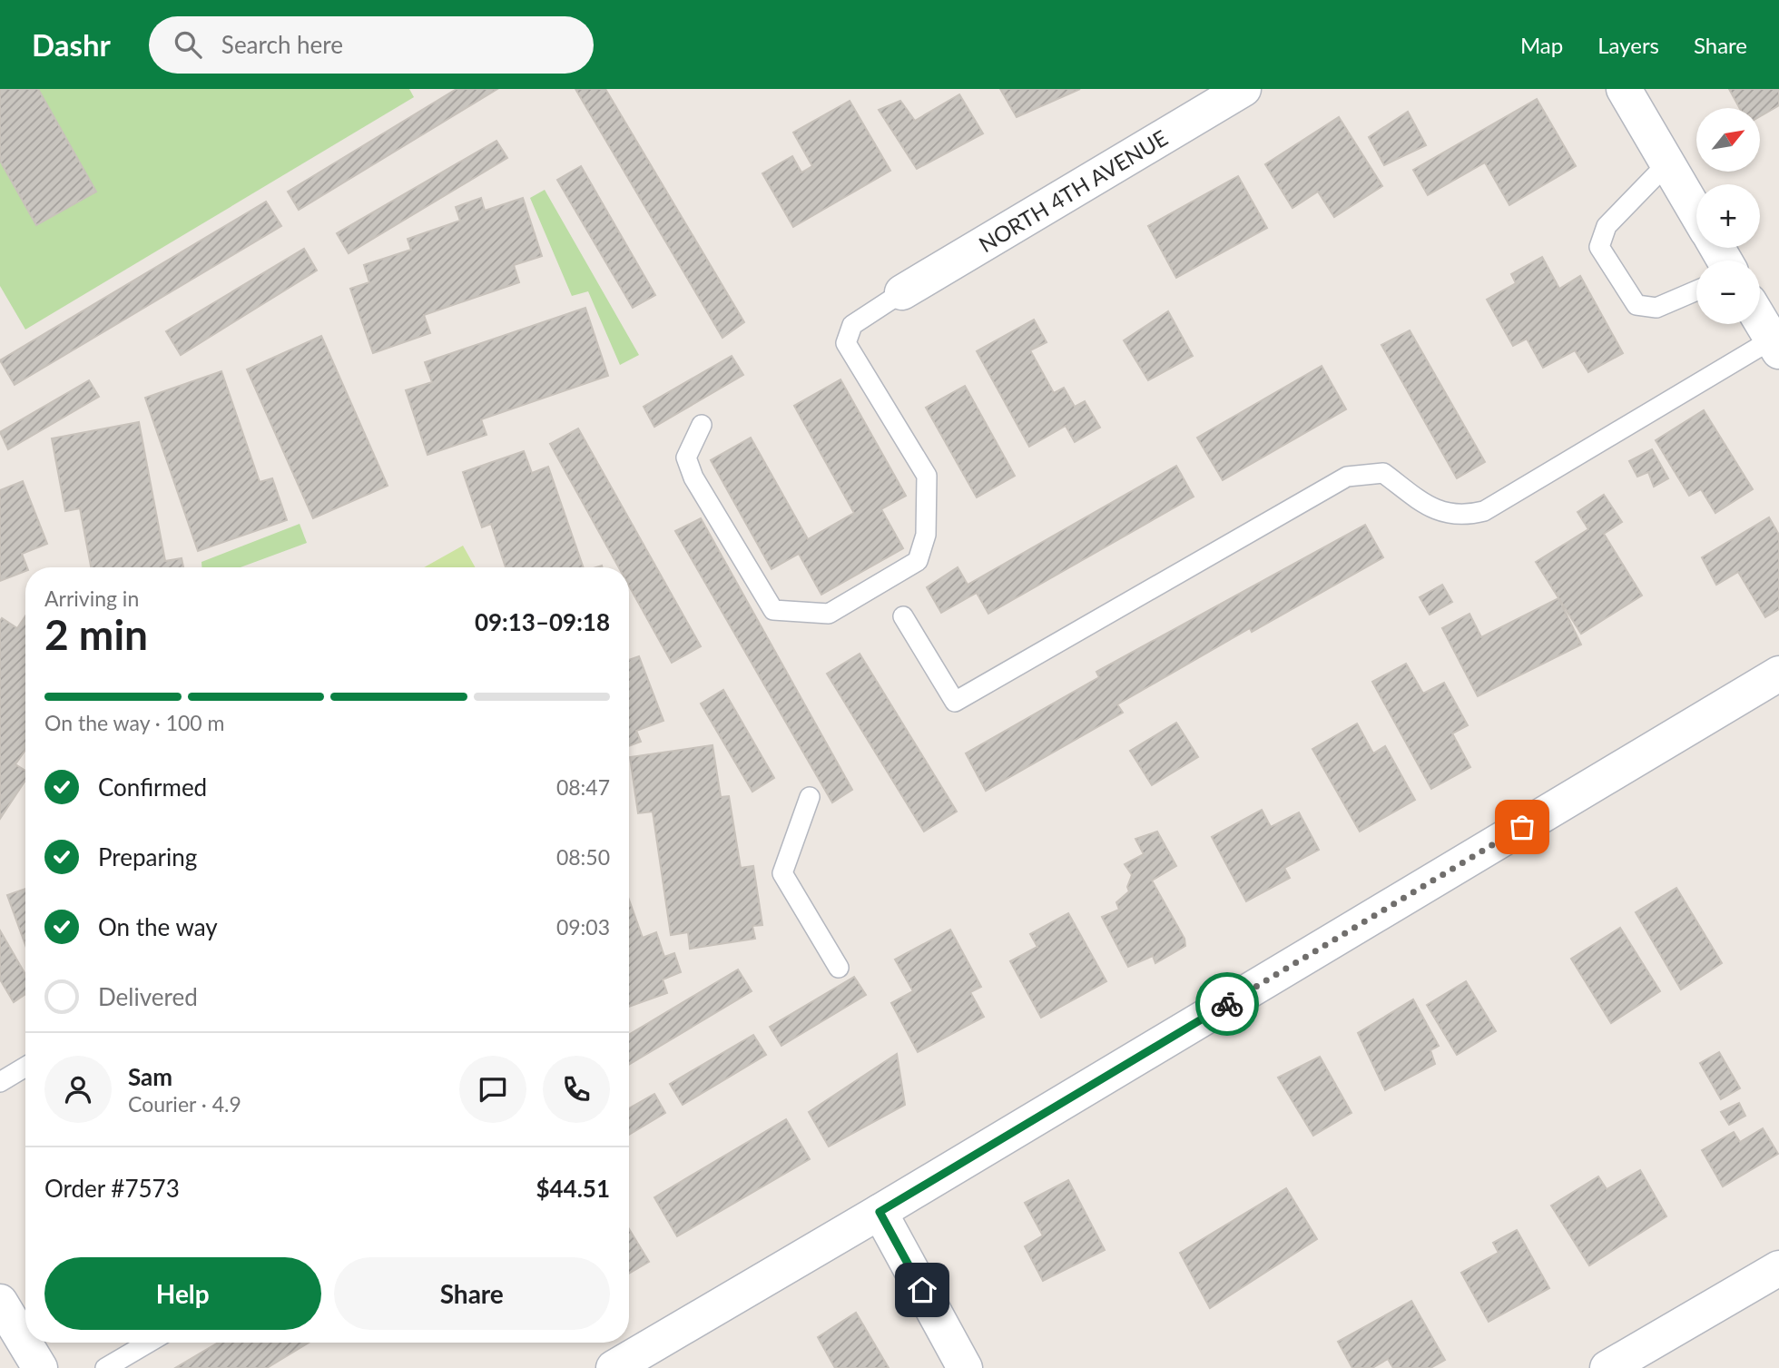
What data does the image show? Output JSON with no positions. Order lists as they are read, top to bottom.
{
  "streets": {
    "street": ["NORTH 4TH AVENUE"]
  },
  "north": "top right",
  "page": {
    "header": "Dashr",
    "search": "Search here",
    "nav": ["Map", "Layers", "Share"],
    "map_buttons": ["+", "−"],
    "heading": ["2 min", "Arriving in", "09:13–09:18"],
    "panel": [
      "Sam",
      "Courier · 4.9",
      "Order #7573",
      "$44.51"
    ],
    "bar": "On the way · 100 m",
    "list": [
      ["Confirmed", "08:47"],
      ["Preparing", "08:50"],
      ["On the way", "09:03"],
      "Delivered"
    ],
    "buttons": ["Help", "Share"]
  }
}
